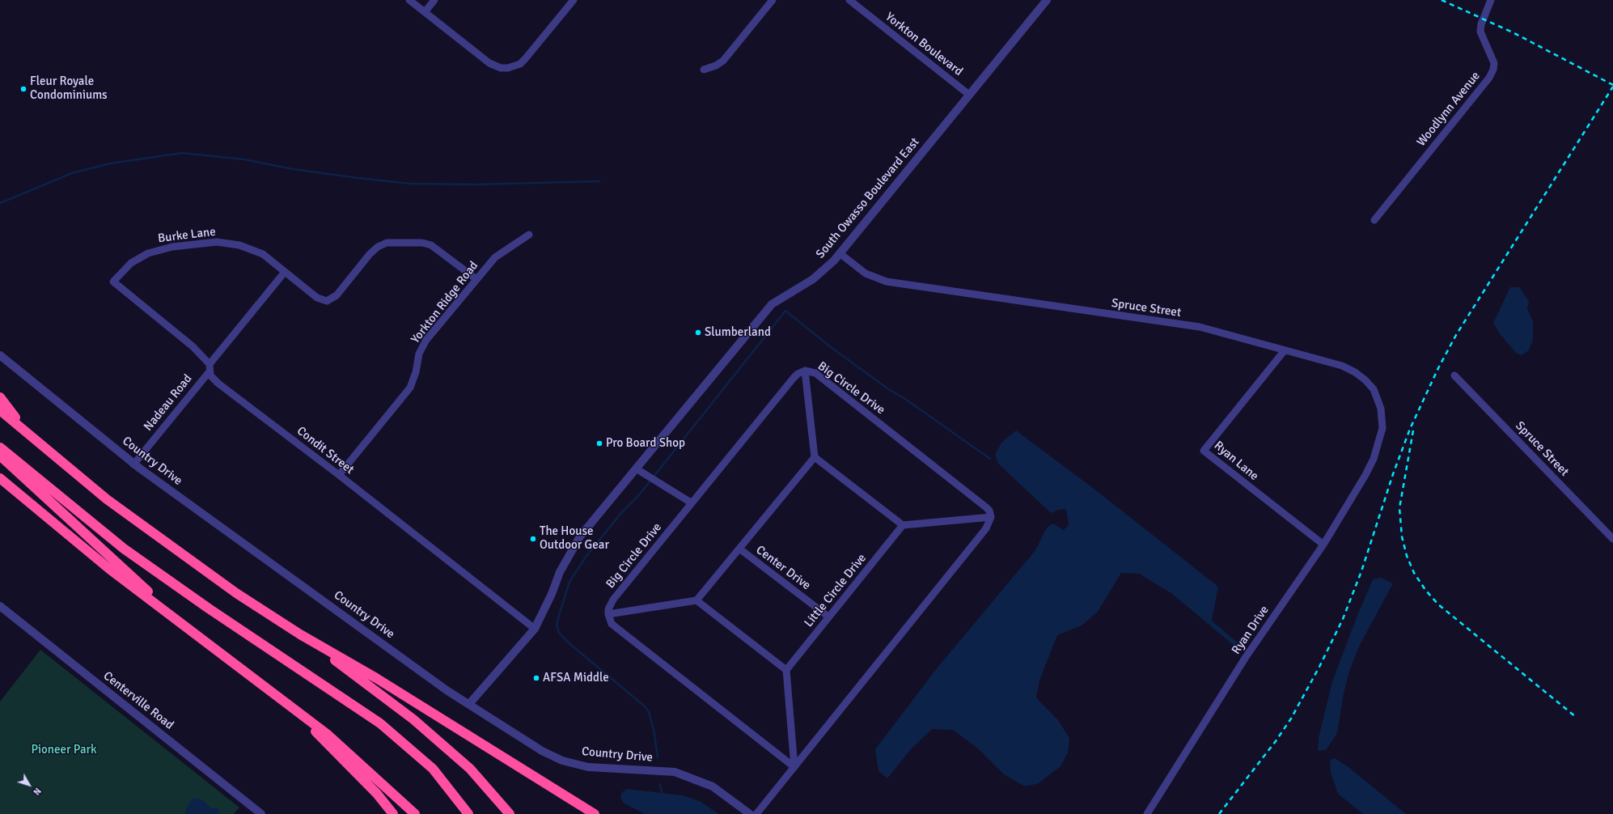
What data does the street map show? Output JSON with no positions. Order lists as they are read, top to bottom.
{
  "streets": {
    "street": [
      "Yorkton Boulevard",
      "Woodlynn Avenue",
      "South Owasso Boulevard East",
      "Burke Lane",
      "Yorkton Ridge Road",
      "Spruce Street",
      "Big Circle Drive",
      "Nadeau Road",
      "Condit Street",
      "Country Drive",
      "Ryan Lane",
      "Center Drive",
      "Little Circle Drive",
      "Ryan Drive",
      "Centerville Road"
    ]
  },
  "crossings": [
    ["Yorkton Boulevard", "South Owasso Boulevard East"],
    ["South Owasso Boulevard East", "Spruce Street"],
    ["South Owasso Boulevard East", "Condit Street"],
    ["South Owasso Boulevard East", "Country Drive"],
    ["Burke Lane", "Yorkton Ridge Road"],
    ["Burke Lane", "Nadeau Road"],
    ["Burke Lane", "Condit Street"],
    ["Yorkton Ridge Road", "Condit Street"],
    ["Spruce Street", "Ryan Lane"],
    ["Spruce Street", "Ryan Drive"],
    ["Nadeau Road", "Condit Street"],
    ["Nadeau Road", "Country Drive"],
    ["Ryan Lane", "Ryan Drive"],
    ["Center Drive", "Little Circle Drive"]
  ],
  "parks": ["Pioneer Park"],
  "places": [
    "Fleur Royale Condominiums",
    "Slumberland",
    "Pro Board Shop",
    "The House Outdoor Gear",
    "AFSA Middle"
  ],
  "north": "bottom right"
}
